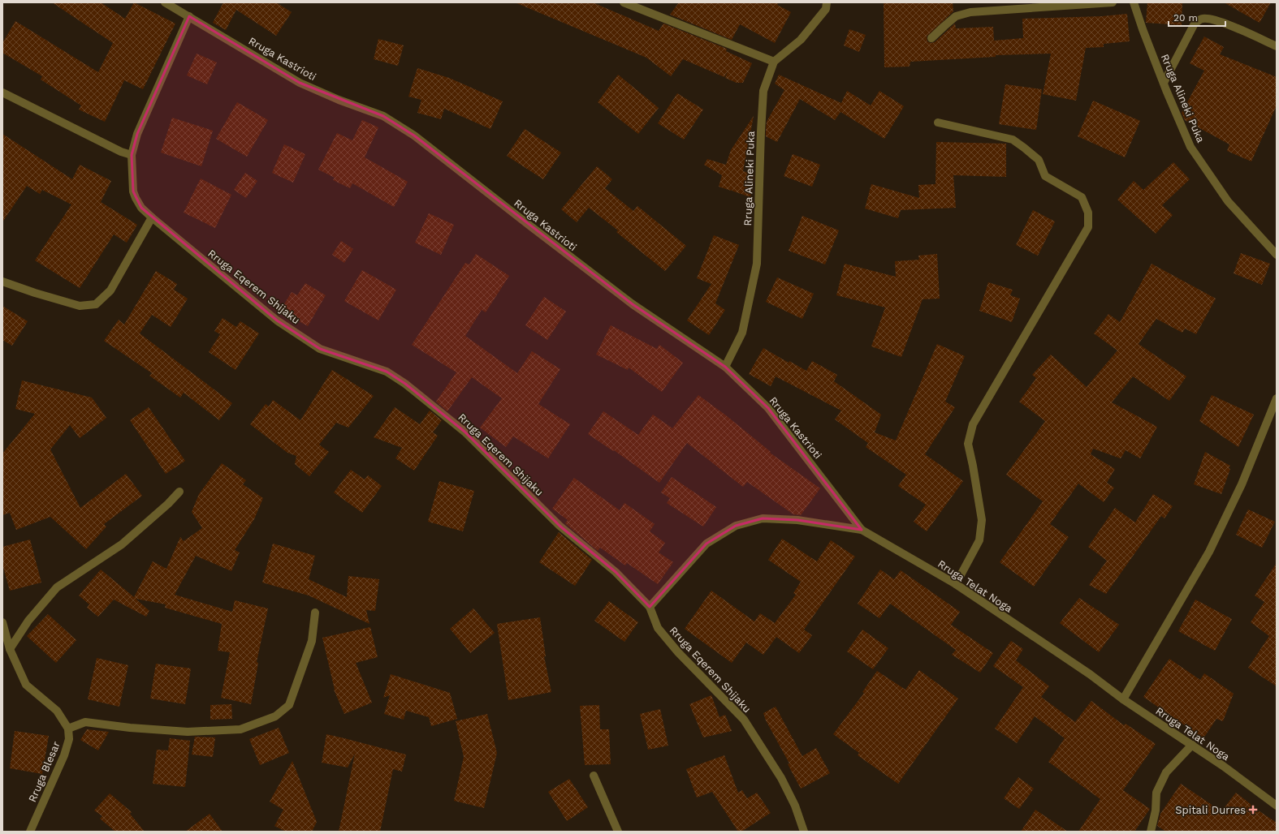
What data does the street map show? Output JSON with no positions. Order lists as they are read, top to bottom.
{
  "streets": {
    "street": [
      "Rruga Kastrioti",
      "Rruga Alineki Puka",
      "Rruga Eqerem Shijaku",
      "Rruga Telat Noga",
      "Rruga Blesar"
    ]
  },
  "crossings": [
    ["Rruga Kastrioti", "Rruga Alineki Puka"],
    ["Rruga Kastrioti", "Rruga Eqerem Shijaku"],
    ["Rruga Kastrioti", "Rruga Telat Noga"],
    ["Rruga Eqerem Shijaku", "Rruga Telat Noga"]
  ],
  "places": {
    "health": ["Spitali Durres"]
  },
  "scale_bar": "20 m"
}
